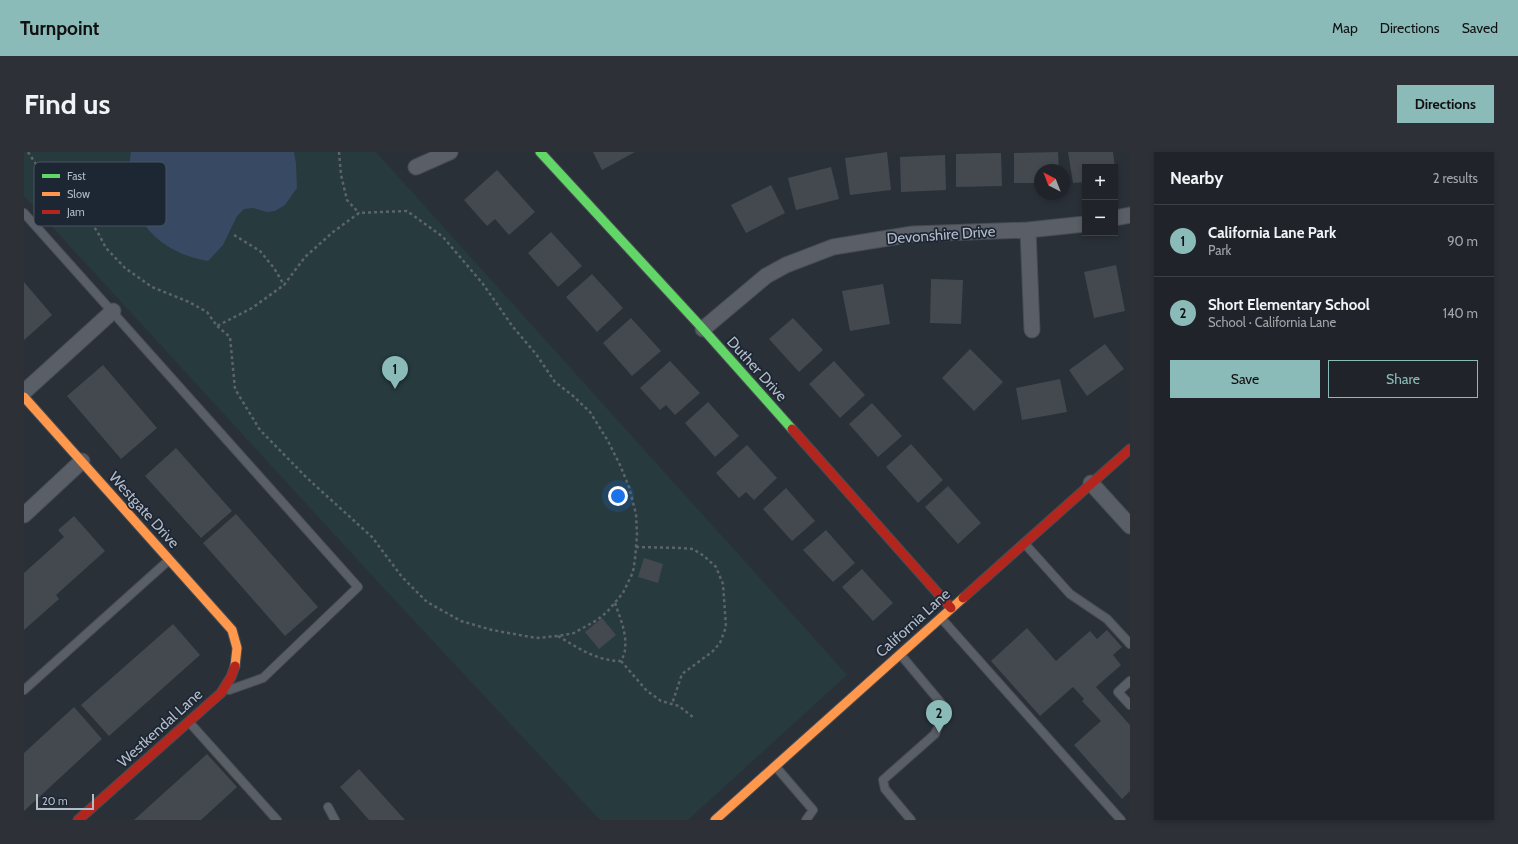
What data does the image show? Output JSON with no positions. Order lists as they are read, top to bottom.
{
  "streets": {
    "street": [
      "Devonshire Drive",
      "Duther Drive",
      "Westgate Drive",
      "California Lane",
      "Westkendal Lane"
    ]
  },
  "crossings": [
    ["Devonshire Drive", "Duther Drive"],
    ["Duther Drive", "California Lane"],
    ["Westgate Drive", "Westkendal Lane"]
  ],
  "legend": ["Fast", "Slow", "Jam"],
  "scale_bar": "20 m",
  "north": "top left",
  "page": {
    "header": "Turnpoint",
    "nav": ["Map", "Directions", "Saved"],
    "buttons": [
      "Directions",
      ["Save", "Share"]
    ],
    "title": "Find us",
    "heading": ["Nearby", "2 results"],
    "map_buttons": ["+", "−"],
    "list": [
      {
        "mark": "1",
        "name": "California Lane Park",
        "note": "Park",
        "value": "90 m"
      },
      {
        "mark": "2",
        "name": "Short Elementary School",
        "note": "School · California Lane",
        "value": "140 m"
      }
    ],
    "pins": ["1", "2"],
    "scale": "20 m"
  }
}
